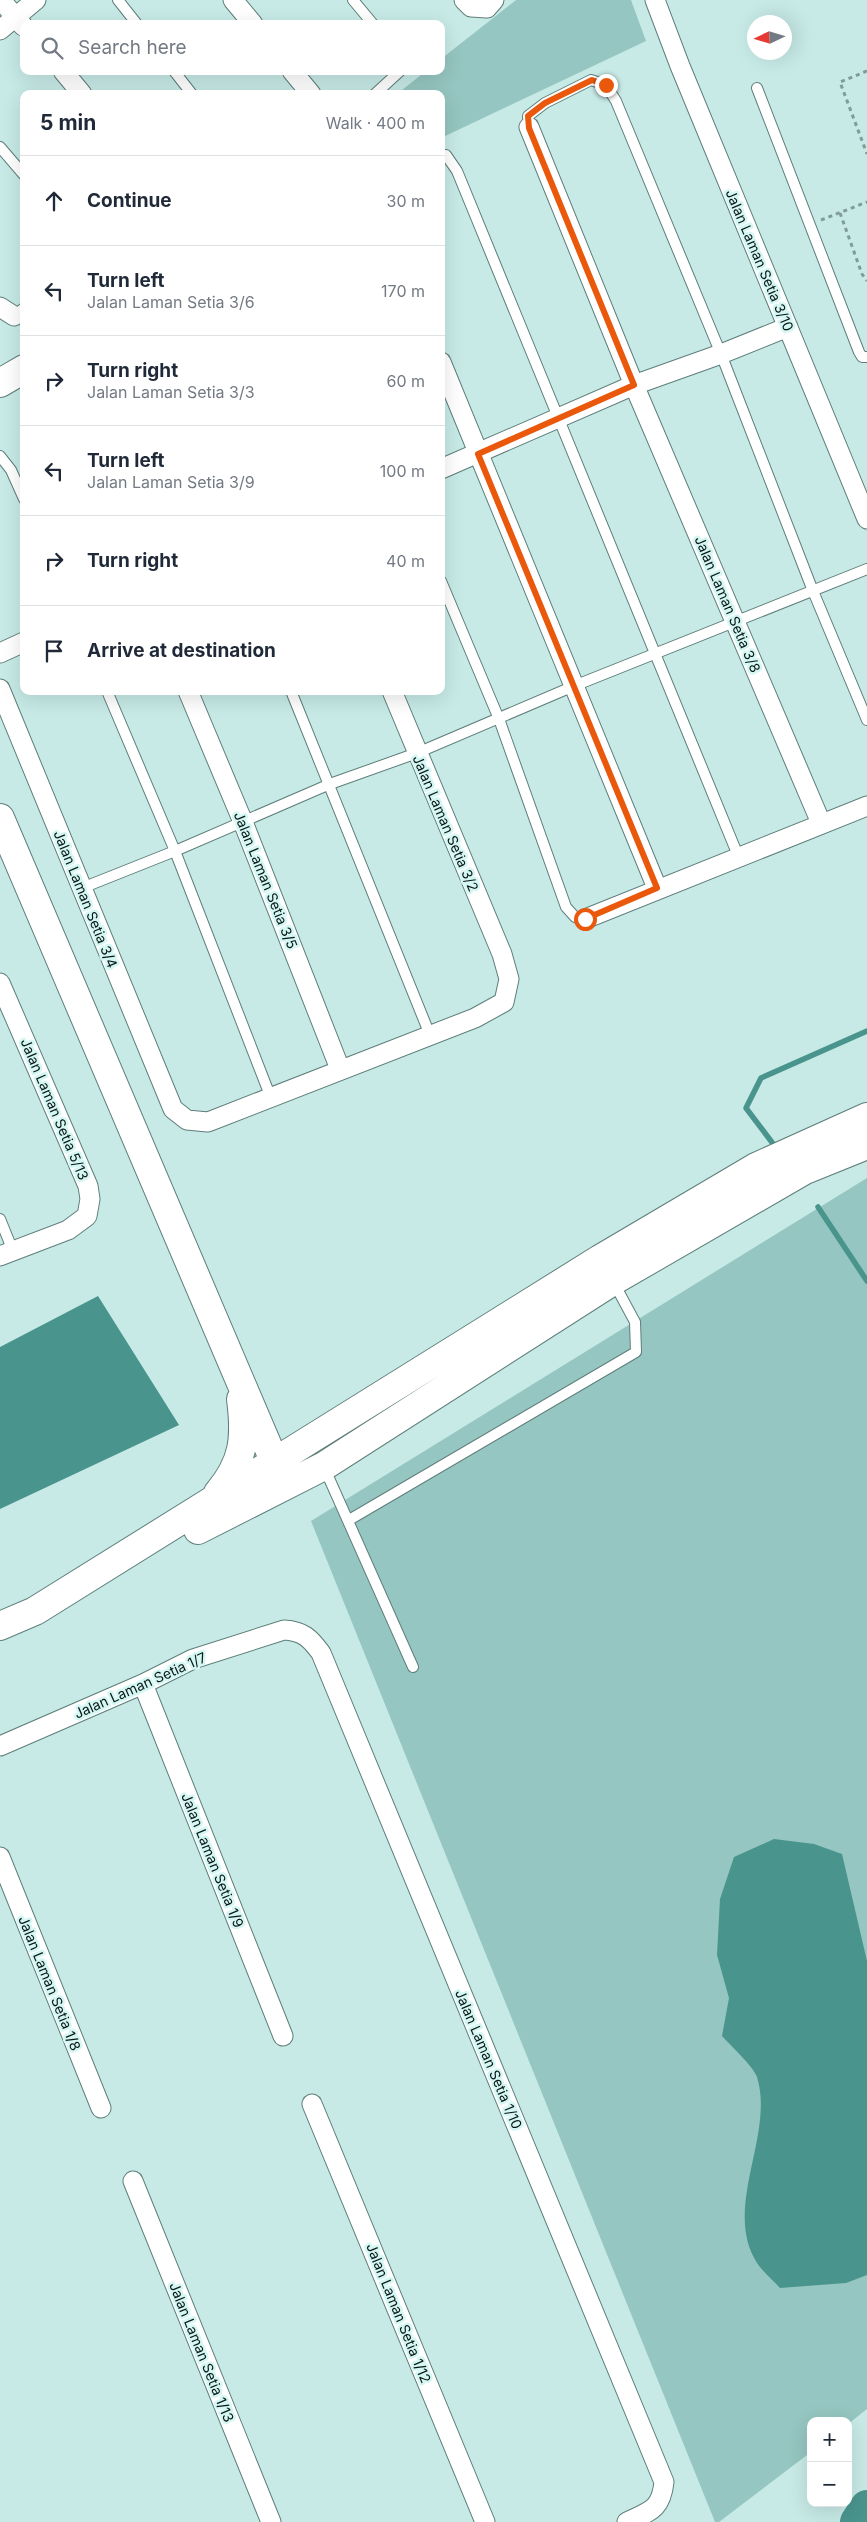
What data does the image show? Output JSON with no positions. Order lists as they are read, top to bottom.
{
  "streets": {
    "street": [
      "Jalan Laman Setia 3/10",
      "Jalan Laman Setia 3/8",
      "Jalan Laman Setia 3/2",
      "Jalan Laman Setia 3/5",
      "Jalan Laman Setia 3/4",
      "Jalan Laman Setia 5/13",
      "Jalan Laman Setia 1/7",
      "Jalan Laman Setia 1/9",
      "Jalan Laman Setia 1/8",
      "Jalan Laman Setia 1/10",
      "Jalan Laman Setia 1/12",
      "Jalan Laman Setia 1/13"
    ]
  },
  "crossings": [
    ["Jalan Laman Setia 1/7", "Jalan Laman Setia 1/9"],
    ["Jalan Laman Setia 1/7", "Jalan Laman Setia 1/10"]
  ],
  "north": "left",
  "page": {
    "search": "Search here",
    "heading": ["5 min", "Walk · 400 m"],
    "list": [
      ["Continue", "30 m"],
      ["Turn left", "Jalan Laman Setia 3/6", "170 m"],
      ["Turn right", "Jalan Laman Setia 3/3", "60 m"],
      ["Turn left", "Jalan Laman Setia 3/9", "100 m"],
      ["Turn right", "40 m"],
      "Arrive at destination"
    ],
    "map_buttons": ["+", "−"]
  }
}
